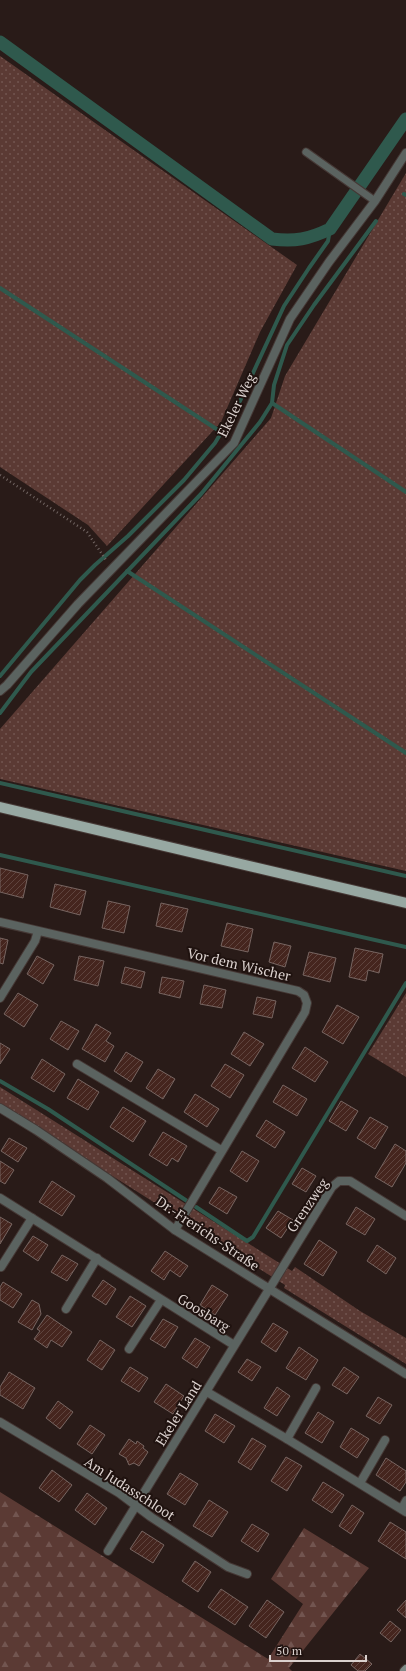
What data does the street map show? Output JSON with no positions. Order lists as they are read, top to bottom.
{
  "streets": {
    "street": [
      "Ekeler Weg",
      "Vor dem Wischer",
      "Grenzweg",
      "Dr.-Frerichs-Straße",
      "Goosbarg",
      "Ekeler Land",
      "Am Judasschloot"
    ]
  },
  "crossings": [
    ["Vor dem Wischer", "Dr.-Frerichs-Straße"],
    ["Grenzweg", "Dr.-Frerichs-Straße"],
    ["Grenzweg", "Ekeler Land"],
    ["Dr.-Frerichs-Straße", "Ekeler Land"],
    ["Goosbarg", "Ekeler Land"],
    ["Ekeler Land", "Am Judasschloot"]
  ],
  "scale_bar": "50 m"
}
